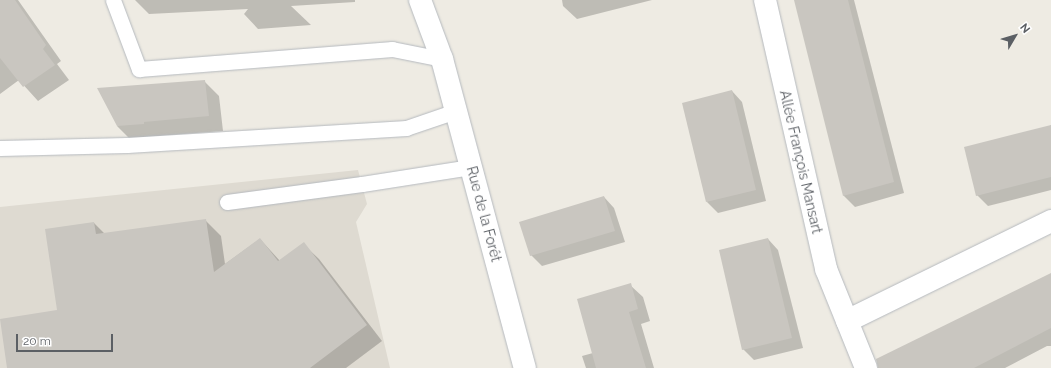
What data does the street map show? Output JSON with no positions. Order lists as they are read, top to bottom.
{
  "streets": {
    "street": ["Allée François Mansart", "Rue de la Forêt"]
  },
  "scale_bar": "20 m",
  "north": "top right"
}
